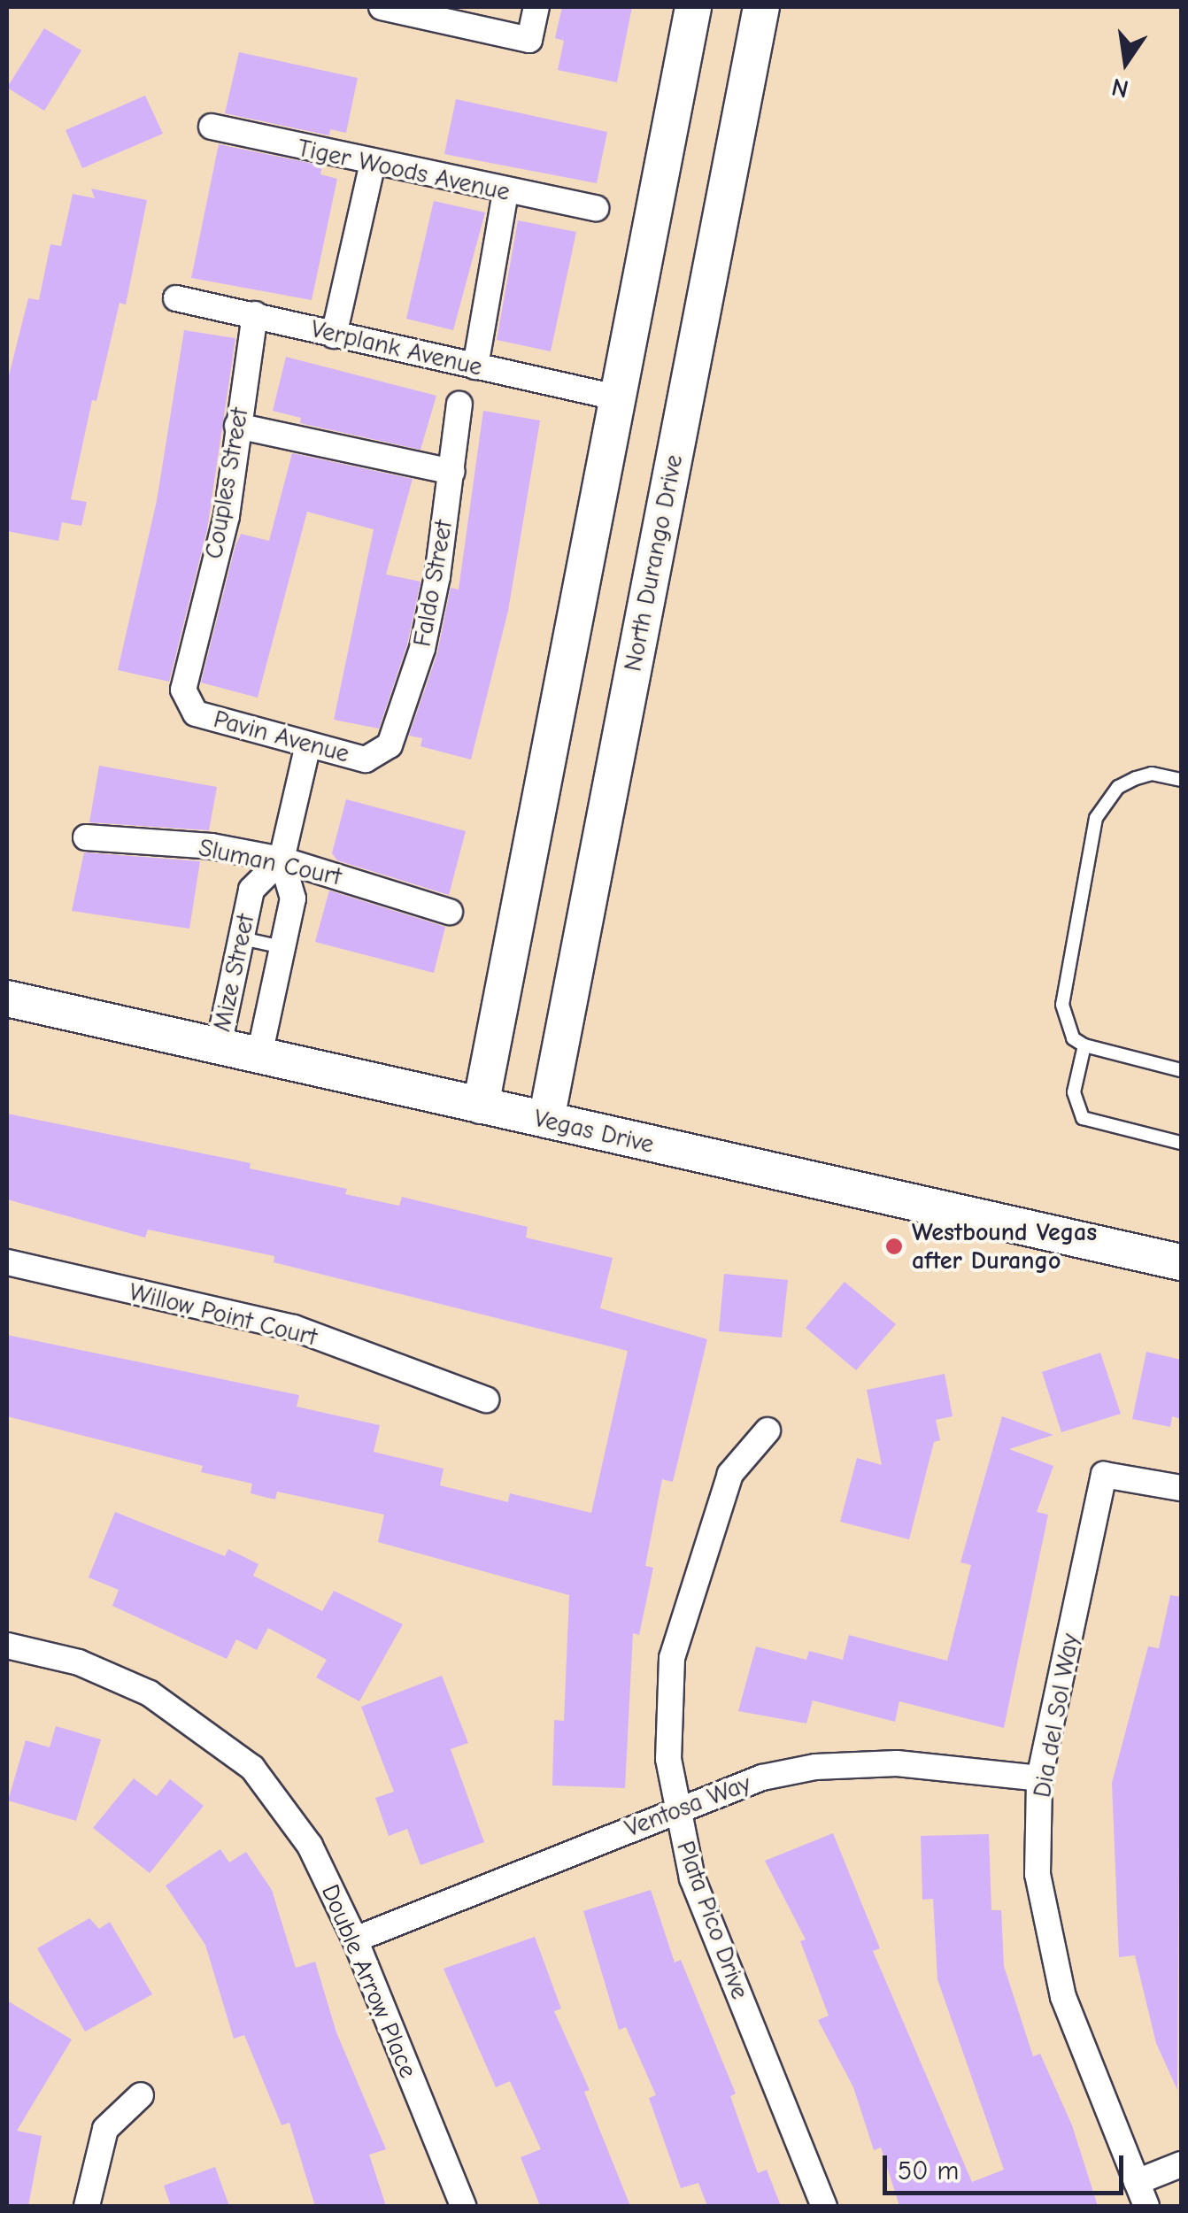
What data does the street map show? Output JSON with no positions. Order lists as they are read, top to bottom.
{
  "streets": {
    "main road": ["North Durango Drive", "Vegas Drive"],
    "street": [
      "Tiger Woods Avenue",
      "Verplank Avenue",
      "Couples Street",
      "Faldo Street",
      "Pavin Avenue",
      "Sluman Court",
      "Mize Street",
      "Willow Point Court",
      "Dia del Sol Way",
      "Ventosa Way",
      "Plata Pico Drive",
      "Double Arrow Place"
    ]
  },
  "crossings": [
    ["Verplank Avenue", "Couples Street"],
    ["Couples Street", "Pavin Avenue"],
    ["North Durango Drive", "Vegas Drive"],
    ["Faldo Street", "Pavin Avenue"],
    ["Pavin Avenue", "Mize Street"],
    ["Sluman Court", "Mize Street"],
    ["Mize Street", "Vegas Drive"],
    ["Dia del Sol Way", "Ventosa Way"],
    ["Ventosa Way", "Plata Pico Drive"],
    ["Ventosa Way", "Double Arrow Place"]
  ],
  "places": ["Westbound Vegas after Durango"],
  "scale_bar": "50 m",
  "north": "bottom"
}
